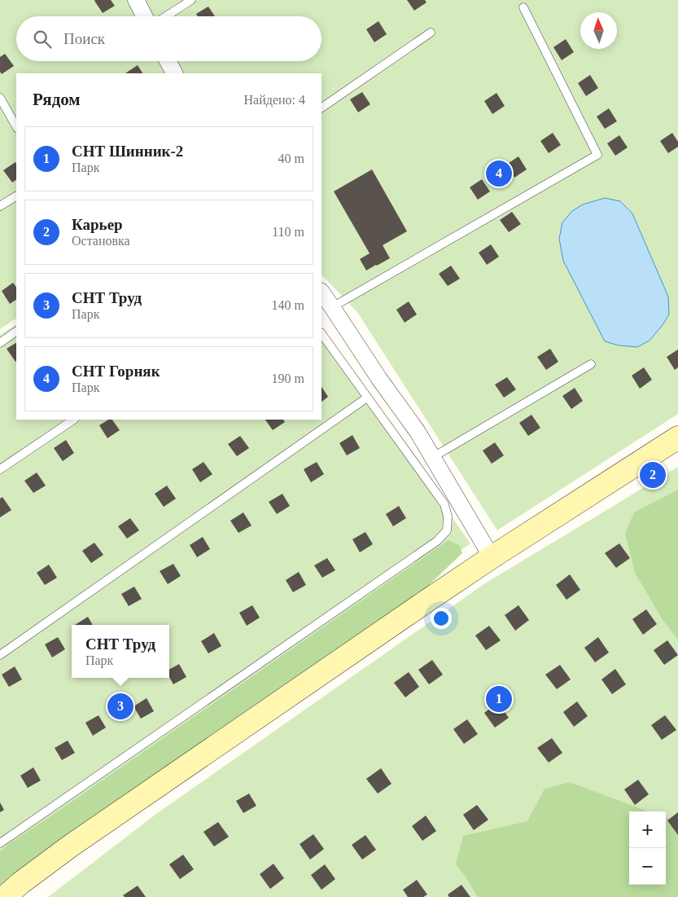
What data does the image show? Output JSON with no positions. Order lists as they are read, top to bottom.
{
  "north": "top",
  "page": {
    "search": "Поиск",
    "heading": ["Рядом", "Найдено: 4"],
    "list": [
      {
        "mark": "1",
        "name": "СНТ Шинник-2",
        "note": "Парк",
        "value": "40 m"
      },
      {
        "mark": "2",
        "name": "Карьер",
        "note": "Остановка",
        "value": "110 m"
      },
      {
        "mark": "3",
        "name": "СНТ Труд",
        "note": "Парк",
        "value": "140 m"
      },
      {
        "mark": "4",
        "name": "СНТ Горняк",
        "note": "Парк",
        "value": "190 m"
      }
    ],
    "pins": [
      "4",
      "2",
      "1",
      "3"
    ],
    "popup": ["СНТ Труд", "Парк"],
    "map_buttons": ["+", "−"]
  }
}
